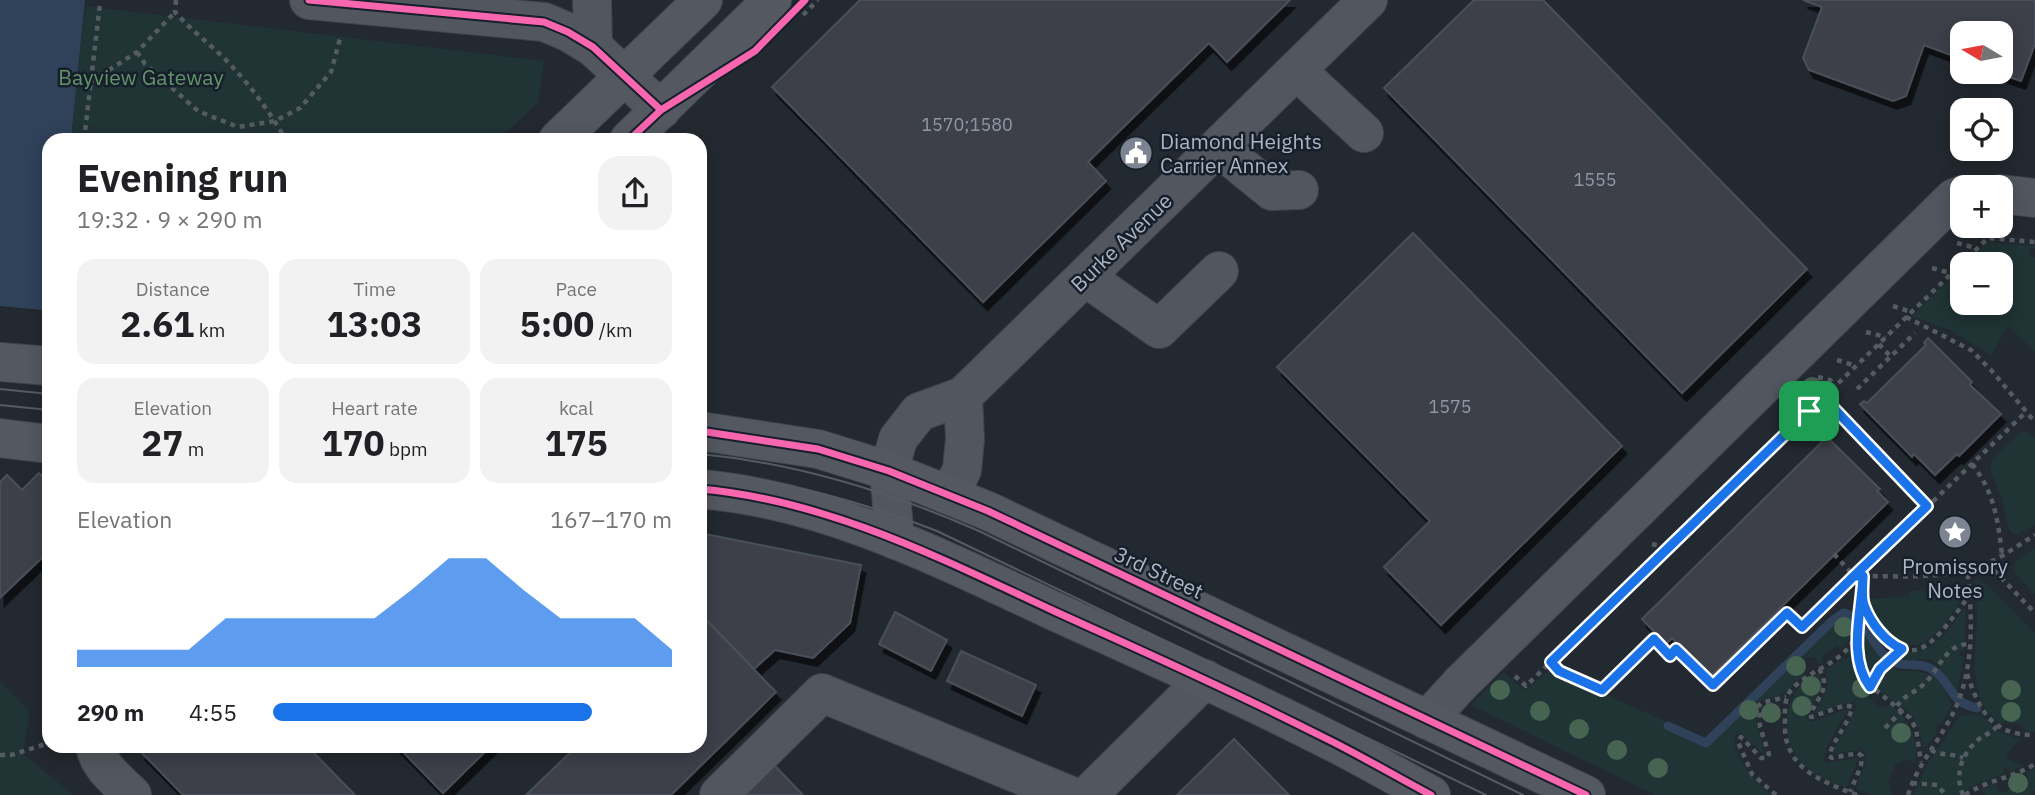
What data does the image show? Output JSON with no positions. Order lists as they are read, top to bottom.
{
  "streets": {
    "main road": ["3rd Street"],
    "street": ["Burke Avenue"]
  },
  "crossings": [
    ["Burke Avenue", "3rd Street"]
  ],
  "parks": ["Bayview Gateway"],
  "places": {
    "public building": ["Diamond Heights Carrier Annex"],
    "place": ["Promissory Notes"]
  },
  "house_numbers": ["1570;1580", "1555", "1575"],
  "north": "left",
  "page": {
    "map_buttons": ["+", "−"],
    "heading": ["Evening run", "19:32 · 9 × 290 m"],
    "stats": [
      ["Distance", "2.61 km"],
      ["Time", "13:03"],
      ["Pace", "5:00 /km"],
      ["Elevation", "27 m"],
      ["Heart rate", "170 bpm"],
      ["kcal", "175"]
    ],
    "chart": ["Elevation", "167–170 m"],
    "list": [
      {
        "name": "290 m",
        "note": "4:55"
      }
    ]
  }
}
